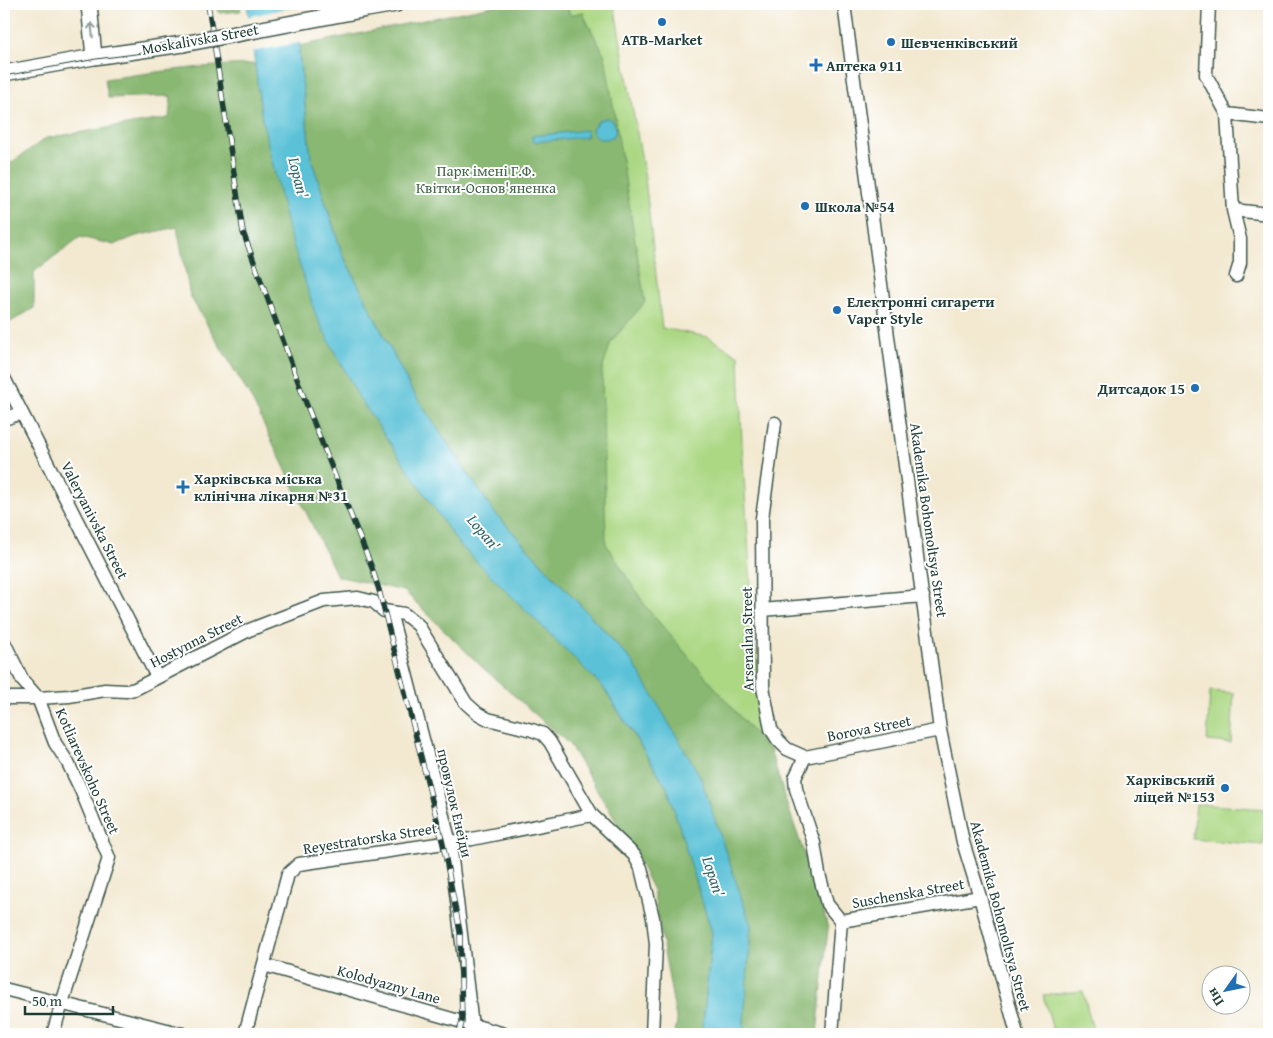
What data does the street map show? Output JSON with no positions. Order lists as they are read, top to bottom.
{
  "streets": {
    "street": [
      "Moskalivska Street",
      "Valeryanivska Street",
      "Akademika Bohomoltsya Street",
      "Arsenalna Street",
      "Hostynna Street",
      "Borova Street",
      "Kotliarevskoho Street",
      "провулок Енеїди",
      "Reyestratorska Street",
      "Suschenska Street",
      "Kolodyazny Lane"
    ]
  },
  "crossings": [
    ["Valeryanivska Street", "Hostynna Street"],
    ["Akademika Bohomoltsya Street", "Borova Street"],
    ["Akademika Bohomoltsya Street", "Suschenska Street"],
    ["Arsenalna Street", "Borova Street"],
    ["Hostynna Street", "Kotliarevskoho Street"],
    ["Hostynna Street", "провулок Енеїди"],
    ["Hostynna Street", "Reyestratorska Street"],
    ["провулок Енеїди", "Reyestratorska Street"],
    ["провулок Енеїди", "Kolodyazny Lane"],
    ["Reyestratorska Street", "Kolodyazny Lane"]
  ],
  "water": ["Lopan'"],
  "parks": ["Парк імені Г.Ф. Квітки-Основ'яненка"],
  "places": {
    "other": [
      "ATB-Market",
      "Шевченківський",
      "Школа №54",
      "Електронні сигарети Vaper Style",
      "Дитсадок 15",
      "Харківський ліцей №153"
    ],
    "health": ["Аптека 911", "Харківська міська клінічна лікарня №31"]
  },
  "scale_bar": "50 m",
  "north": "bottom left"
}
